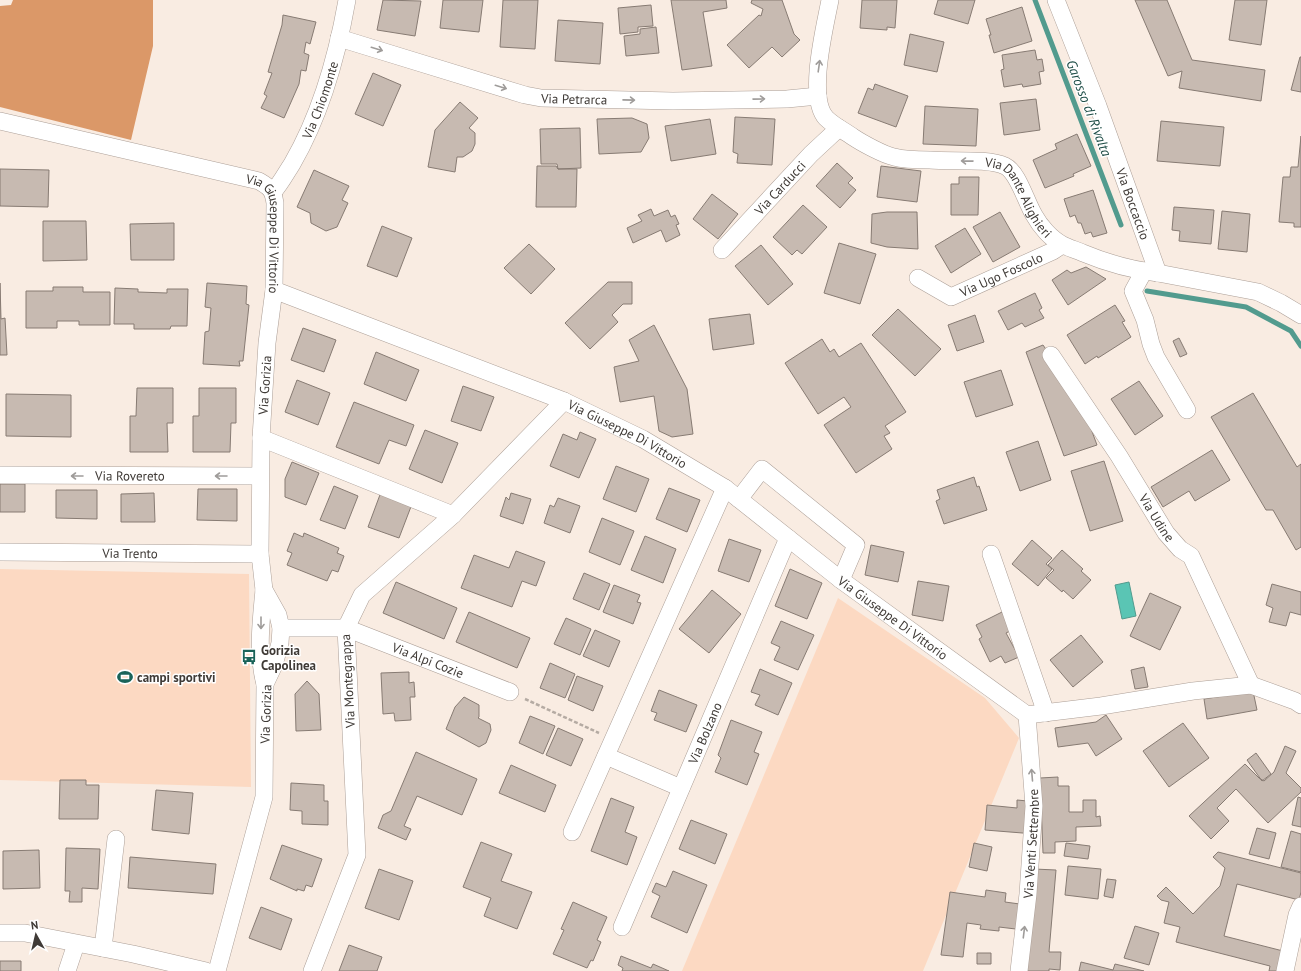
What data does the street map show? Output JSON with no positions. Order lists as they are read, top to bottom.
{
  "streets": {
    "street": [
      "Via Petrarca",
      "Via Chiomonte",
      "Via Carducci",
      "Via Dante Alighieri",
      "Via Boccaccio",
      "Via Giuseppe Di Vittorio",
      "Via Ugo Foscolo",
      "Via Gorizia",
      "Via Rovereto",
      "Via Udine",
      "Via Trento",
      "Via Alpi Cozie",
      "Via Montegrappa",
      "Via Bolzano",
      "Via Venti Settembre"
    ]
  },
  "crossings": [
    ["Via Petrarca", "Via Chiomonte"],
    ["Via Chiomonte", "Via Giuseppe Di Vittorio"],
    ["Via Carducci", "Via Dante Alighieri"],
    ["Via Dante Alighieri", "Via Boccaccio"],
    ["Via Dante Alighieri", "Via Ugo Foscolo"],
    ["Via Giuseppe Di Vittorio", "Via Gorizia"],
    ["Via Giuseppe Di Vittorio", "Via Montegrappa"],
    ["Via Giuseppe Di Vittorio", "Via Bolzano"],
    ["Via Giuseppe Di Vittorio", "Via Venti Settembre"],
    ["Via Gorizia", "Via Rovereto"],
    ["Via Gorizia", "Via Trento"],
    ["Via Alpi Cozie", "Via Montegrappa"]
  ],
  "one_way": [
    "Via Petrarca",
    "Via Dante Alighieri",
    "Via Rovereto",
    "Via Venti Settembre"
  ],
  "water": ["Garosso di Rivalta"],
  "places": {
    "bus stop": ["Gorizia Capolinea"],
    "sports": ["campi sportivi"]
  },
  "north": "top"
}
